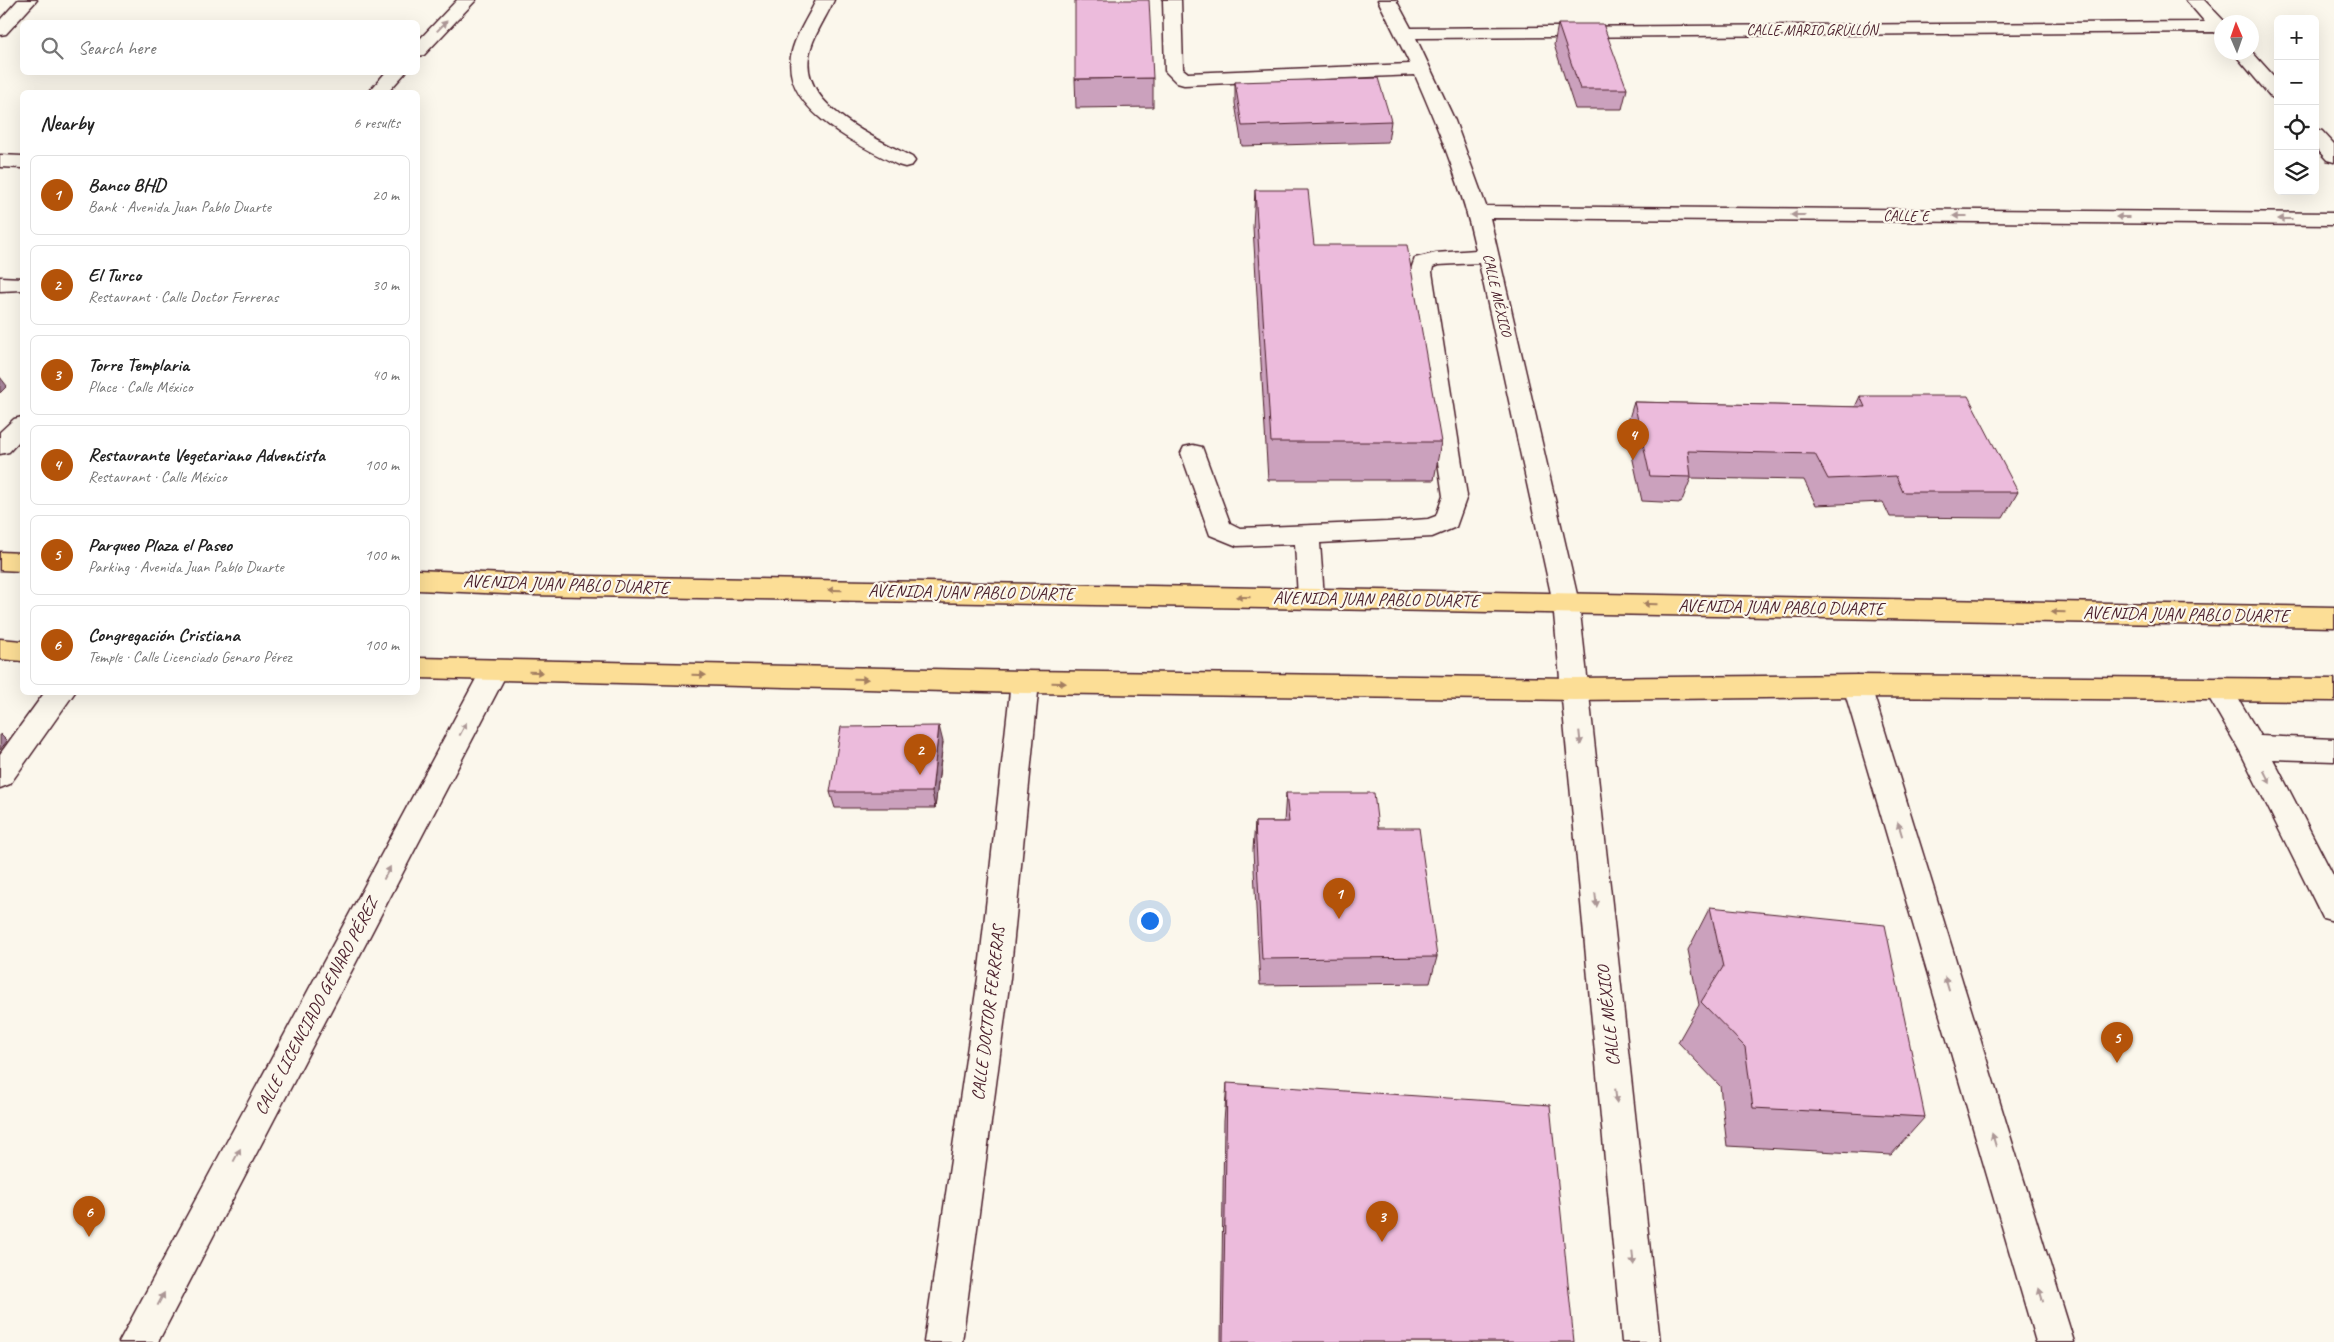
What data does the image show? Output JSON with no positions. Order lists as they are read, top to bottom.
{
  "streets": {
    "main road": ["AVENIDA JUAN PABLO DUARTE"],
    "street": [
      "CALLE MARIO GRULLÓN",
      "CALLE E",
      "CALLE MÉXICO",
      "CALLE LICENCIADO GENARO PÉREZ",
      "CALLE DOCTOR FERRERAS"
    ]
  },
  "crossings": [
    ["CALLE MARIO GRULLÓN", "CALLE MÉXICO"],
    ["CALLE E", "CALLE MÉXICO"],
    ["CALLE MÉXICO", "AVENIDA JUAN PABLO DUARTE"]
  ],
  "one_way": ["CALLE E", "CALLE MÉXICO", "CALLE LICENCIADO GENARO PÉREZ"],
  "north": "top",
  "page": {
    "map_buttons": ["+", "−"],
    "search": "Search here",
    "heading": ["Nearby", "6 results"],
    "list": [
      {
        "mark": "1",
        "name": "Banco BHD",
        "note": "Bank · Avenida Juan Pablo Duarte",
        "value": "20 m"
      },
      {
        "mark": "2",
        "name": "El Turco",
        "note": "Restaurant · Calle Doctor Ferreras",
        "value": "30 m"
      },
      {
        "mark": "3",
        "name": "Torre Templaria",
        "note": "Place · Calle México",
        "value": "40 m"
      },
      {
        "mark": "4",
        "name": "Restaurante Vegetariano Adventista",
        "note": "Restaurant · Calle México",
        "value": "100 m"
      },
      {
        "mark": "5",
        "name": "Parqueo Plaza el Paseo",
        "note": "Parking · Avenida Juan Pablo Duarte",
        "value": "100 m"
      },
      {
        "mark": "6",
        "name": "Congregación Cristiana",
        "note": "Temple · Calle Licenciado Genaro Pérez",
        "value": "100 m"
      }
    ],
    "pins": [
      "4",
      "2",
      "1",
      "5",
      "6",
      "3"
    ]
  }
}
